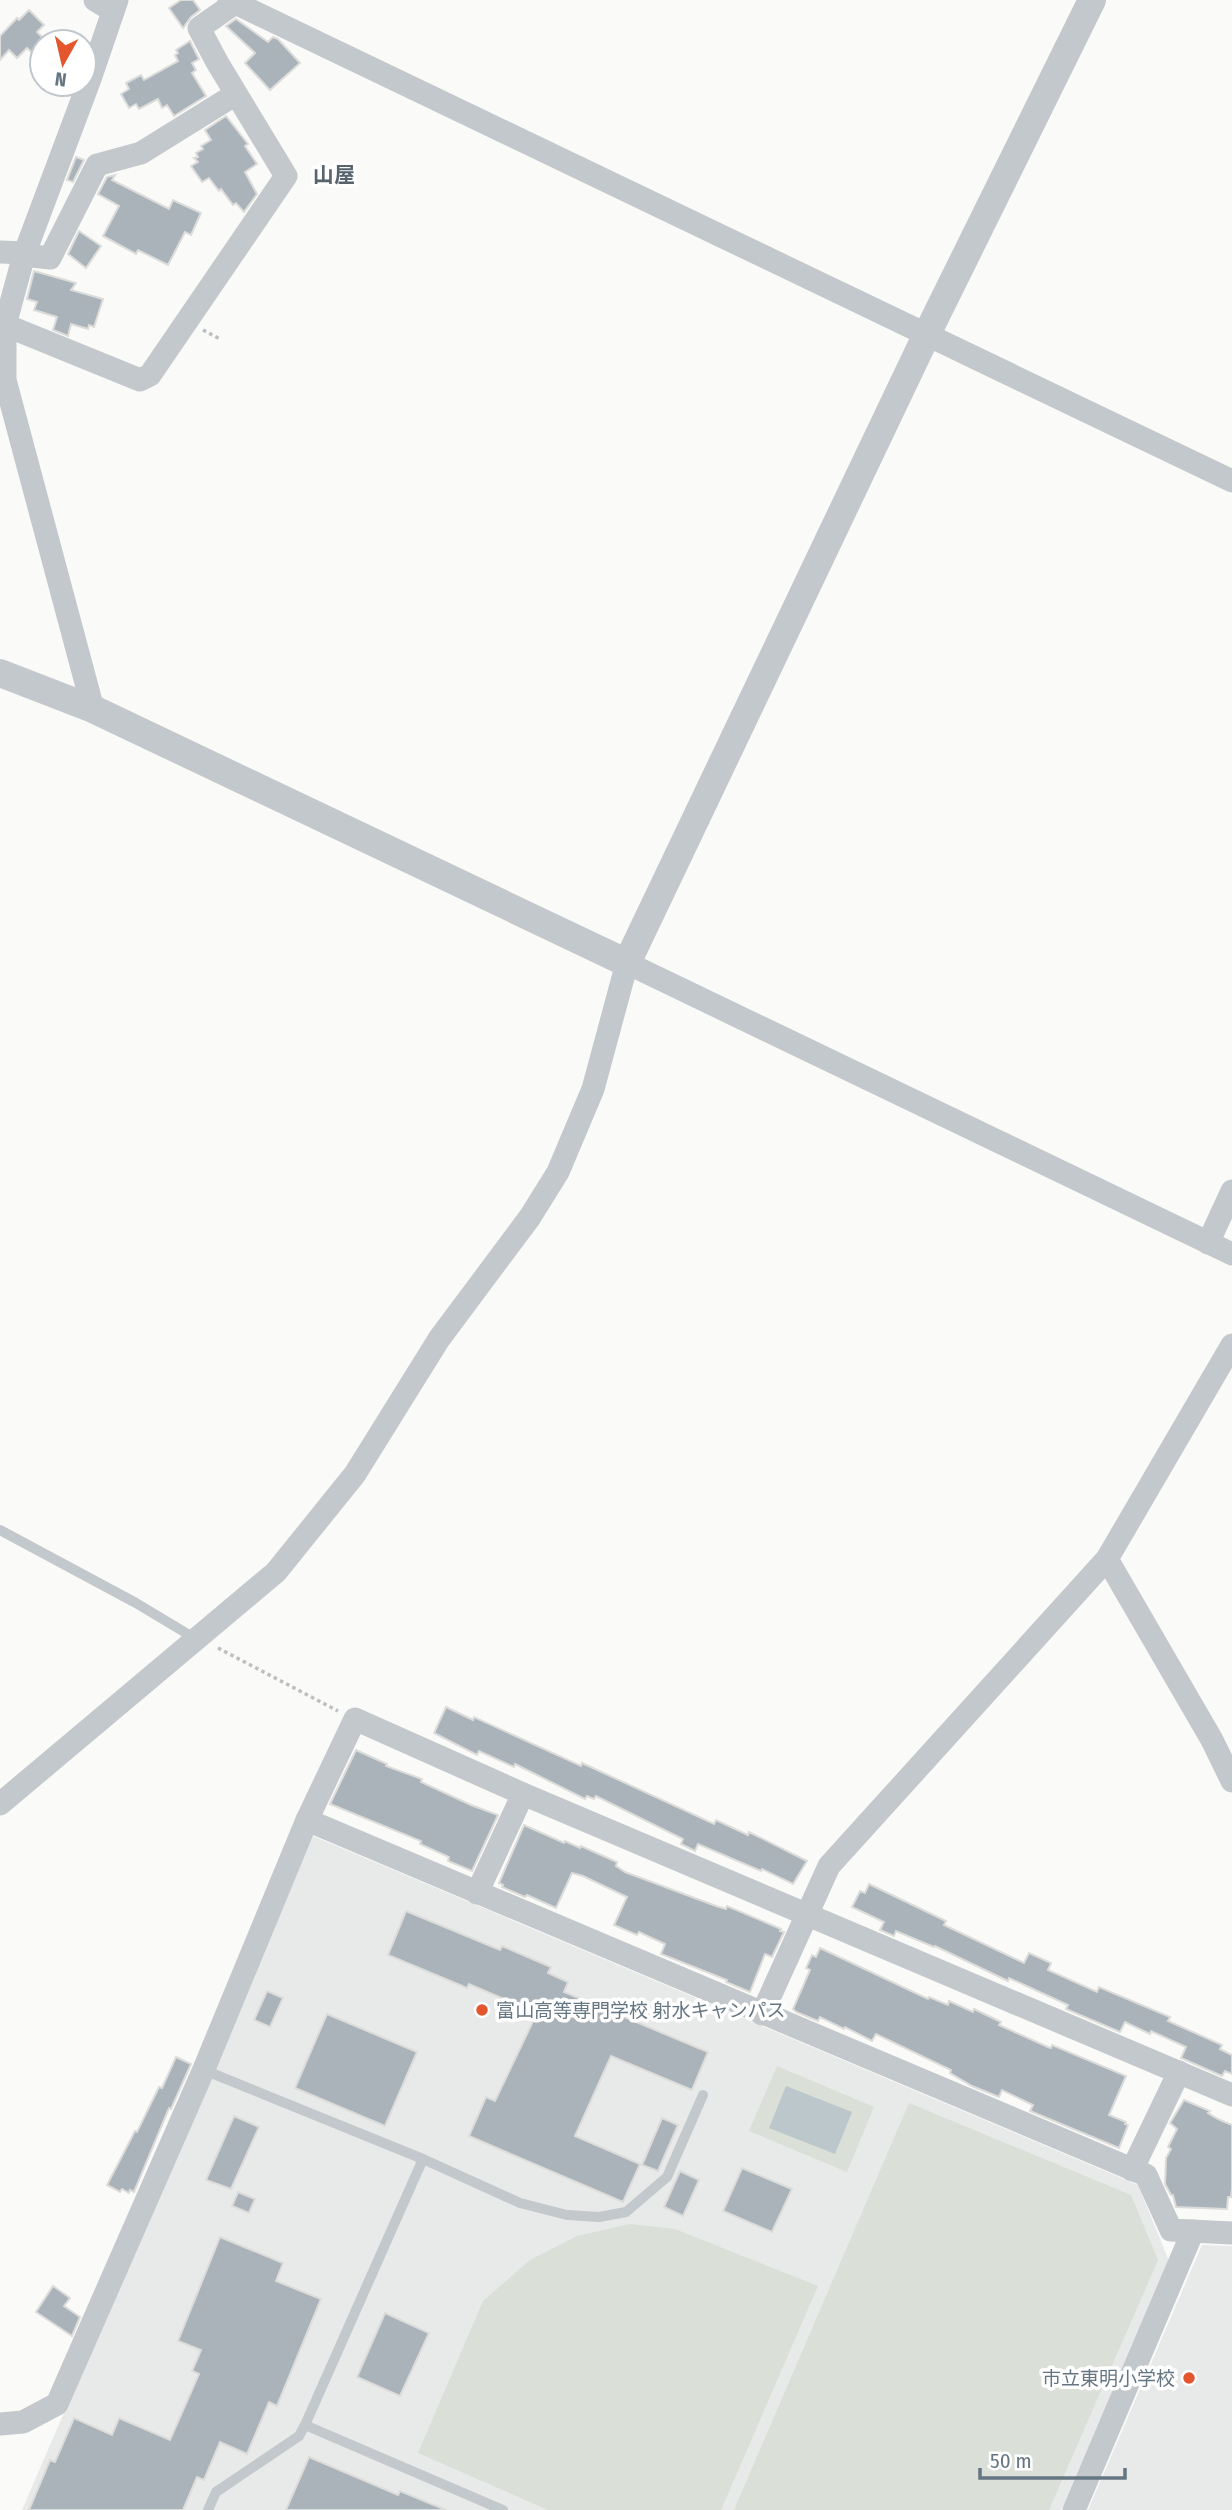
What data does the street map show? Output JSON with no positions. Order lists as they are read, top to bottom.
{
  "districts": ["山屋"],
  "places": ["富山高等専門学校 射水キャンパス", "市立東明小学校"],
  "scale_bar": "50 m",
  "north": "bottom"
}
